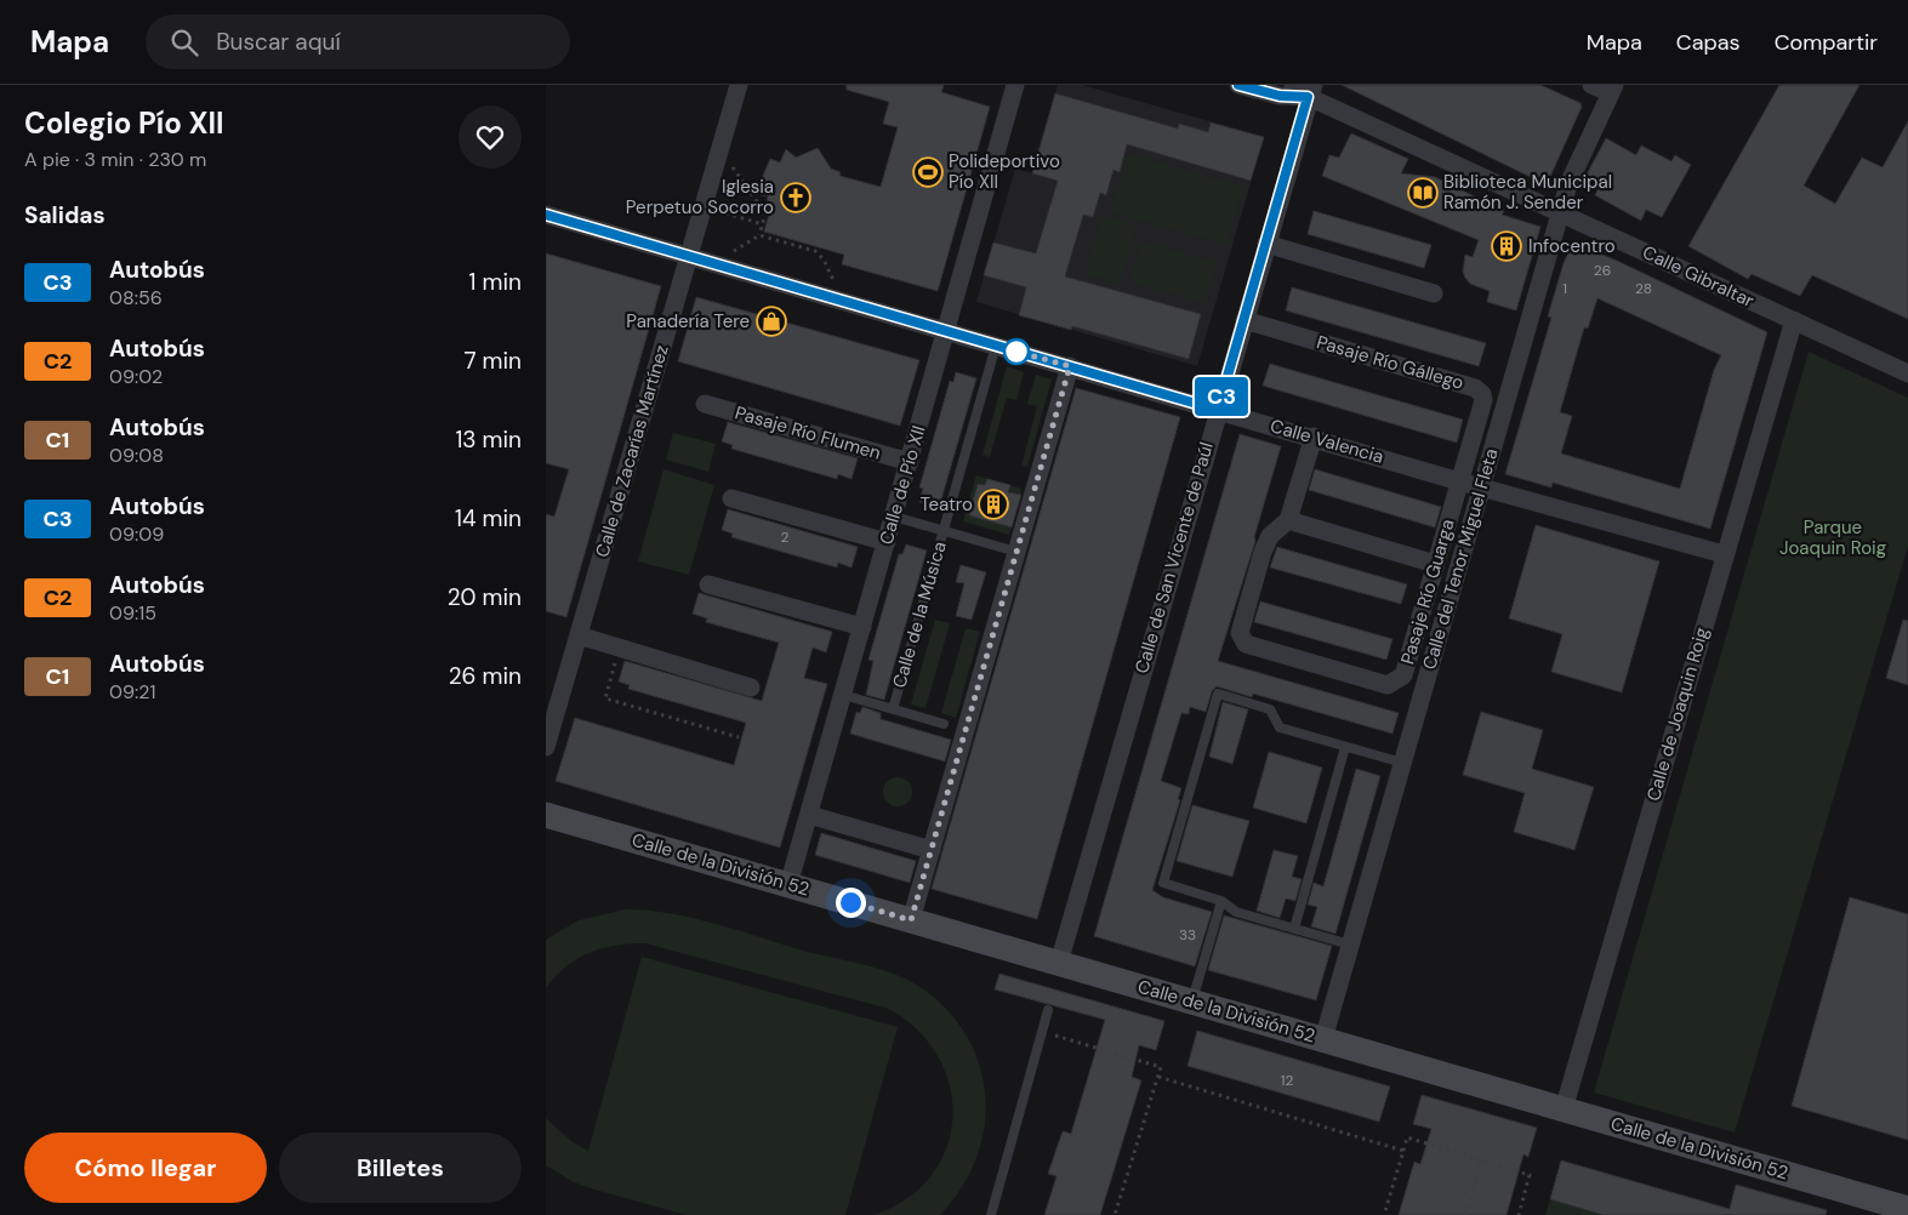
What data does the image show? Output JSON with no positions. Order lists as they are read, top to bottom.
{
  "streets": {
    "main road": ["Calle de la División 52"],
    "street": [
      "Calle Gibraltar",
      "Pasaje Río Gállego",
      "Pasaje Río Flumen",
      "Calle Valencia",
      "Calle de Zacarías Martínez",
      "Calle de Pío XII",
      "Calle de San Vicente de Paúl",
      "Calle del Tenor Miguel Fleta",
      "Pasaje Río Guarga",
      "Calle de Joaquin Roig"
    ],
    "lane": ["Calle de la Música"]
  },
  "crossings": [
    ["Calle Gibraltar", "Calle de San Vicente de Paúl"],
    ["Calle Gibraltar", "Calle del Tenor Miguel Fleta"],
    ["Calle Gibraltar", "Calle de Joaquin Roig"],
    ["Pasaje Río Gállego", "Calle Valencia"],
    ["Pasaje Río Gállego", "Calle de San Vicente de Paúl"],
    ["Pasaje Río Gállego", "Pasaje Río Guarga"],
    ["Pasaje Río Flumen", "Calle de Pío XII"],
    ["Calle Valencia", "Calle de Zacarías Martínez"],
    ["Calle Valencia", "Calle de Pío XII"],
    ["Calle Valencia", "Calle de San Vicente de Paúl"],
    ["Calle Valencia", "Calle del Tenor Miguel Fleta"],
    ["Calle Valencia", "Pasaje Río Guarga"],
    ["Calle Valencia", "Calle de la Música"],
    ["Calle Valencia", "Calle de Joaquin Roig"],
    ["Calle de Pío XII", "Calle de la División 52"],
    ["Calle de San Vicente de Paúl", "Calle de la División 52"],
    ["Calle del Tenor Miguel Fleta", "Calle de la División 52"],
    ["Calle de Joaquin Roig", "Calle de la División 52"]
  ],
  "parks": ["Parque Joaquin Roig"],
  "places": {
    "sports": ["Polideportivo Pío XII"],
    "library": ["Biblioteca Municipal Ramón J. Sender"],
    "church": ["Iglesia Perpetuo Socorro"],
    "building": ["Infocentro", "Teatro"],
    "shop": ["Panadería Tere"]
  },
  "lines": ["bus line C3"],
  "house_numbers": [
    "26",
    "1",
    "28",
    "2",
    "33",
    "12"
  ],
  "page": {
    "header": "Mapa",
    "search": "Buscar aquí",
    "nav": ["Mapa", "Capas", "Compartir"],
    "heading": [
      ["Colegio Pío XII", "A pie · 3 min · 230 m"],
      "Salidas"
    ],
    "on_map": "C3",
    "list": [
      {
        "mark": "C3",
        "name": "Autobús",
        "note": "08:56",
        "value": "1 min"
      },
      {
        "mark": "C2",
        "name": "Autobús",
        "note": "09:02",
        "value": "7 min"
      },
      {
        "mark": "C1",
        "name": "Autobús",
        "note": "09:08",
        "value": "13 min"
      },
      {
        "mark": "C3",
        "name": "Autobús",
        "note": "09:09",
        "value": "14 min"
      },
      {
        "mark": "C2",
        "name": "Autobús",
        "note": "09:15",
        "value": "20 min"
      },
      {
        "mark": "C1",
        "name": "Autobús",
        "note": "09:21",
        "value": "26 min"
      }
    ],
    "buttons": ["Cómo llegar", "Billetes"]
  }
}
